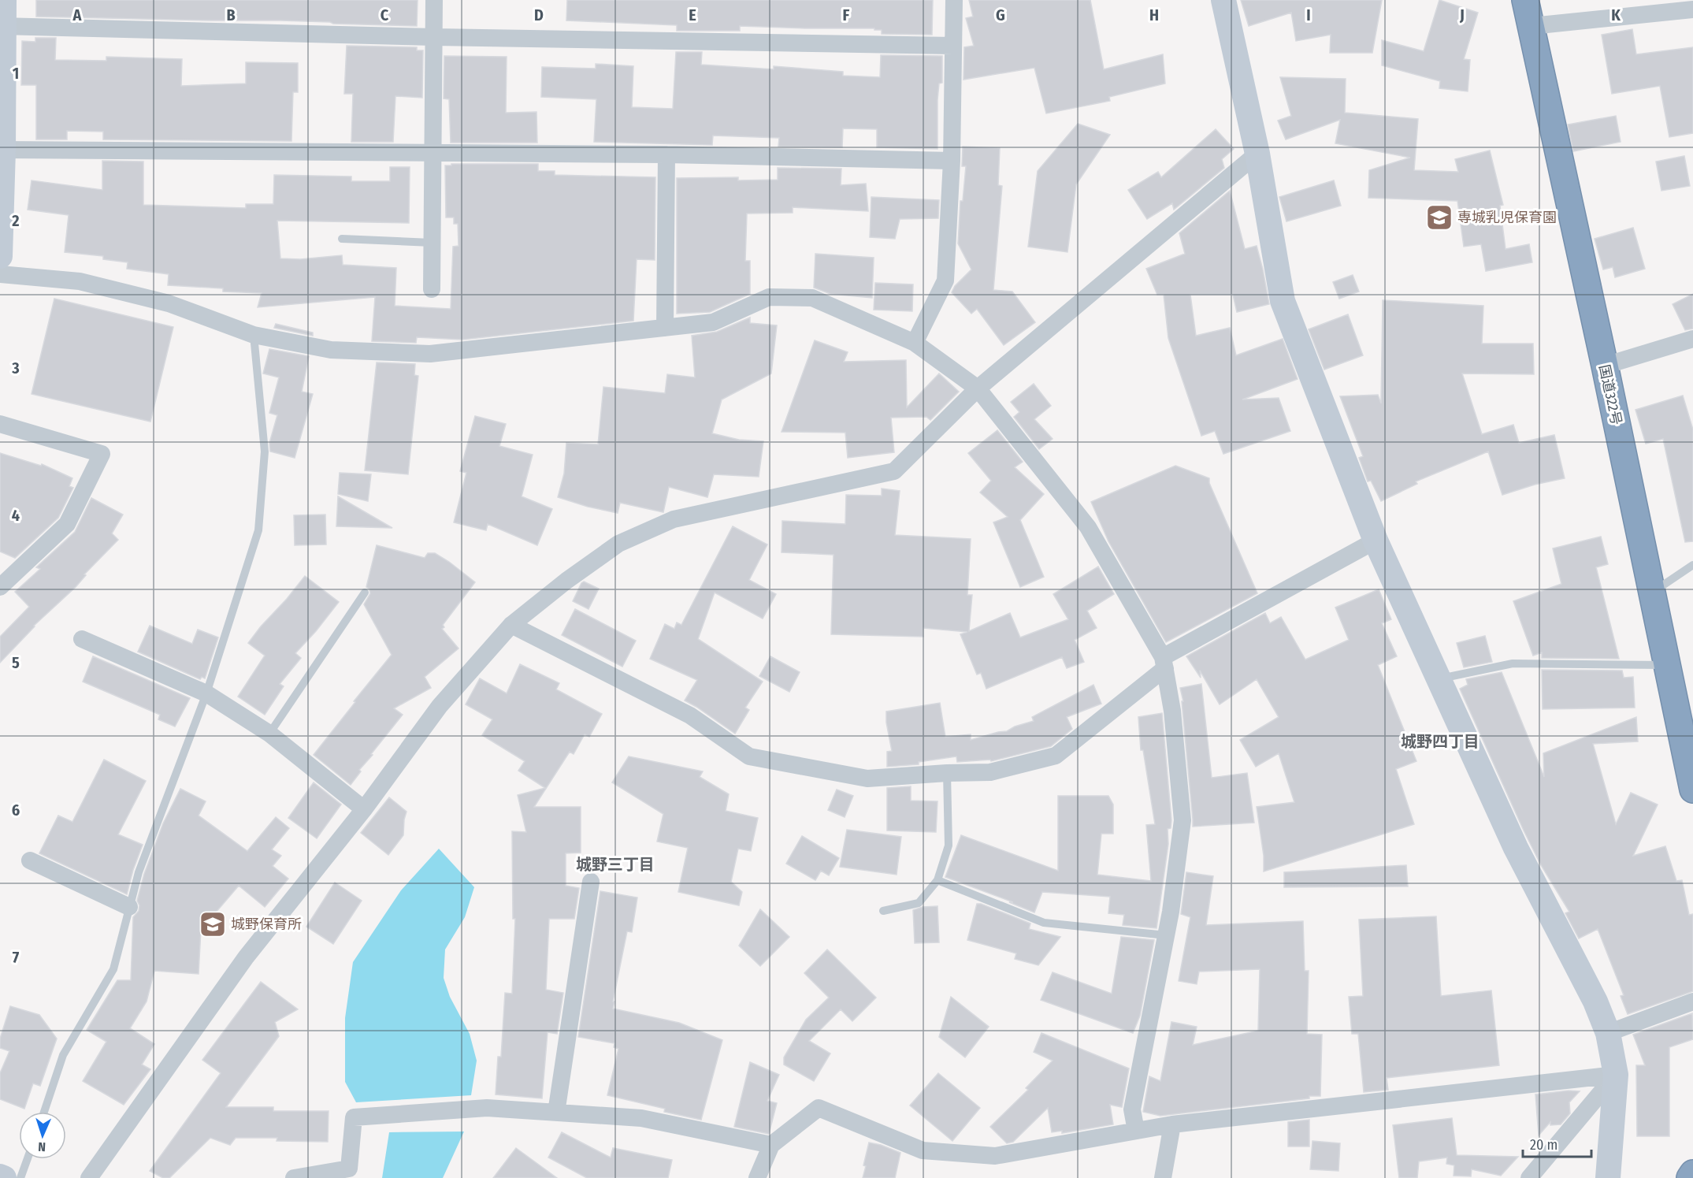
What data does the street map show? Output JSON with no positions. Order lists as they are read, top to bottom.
{
  "streets": {
    "highway": ["国道322号"]
  },
  "districts": ["城野四丁目", "城野三丁目"],
  "places": {
    "school or university": ["専城乳児保育園", "城野保育所"]
  },
  "scale_bar": "20 m",
  "north": "bottom",
  "grid": {
    "columns": [
      "A",
      "B",
      "C",
      "D",
      "E",
      "F",
      "G",
      "H",
      "I",
      "J",
      "K"
    ],
    "rows": [
      "1",
      "2",
      "3",
      "4",
      "5",
      "6",
      "7"
    ]
  }
}
